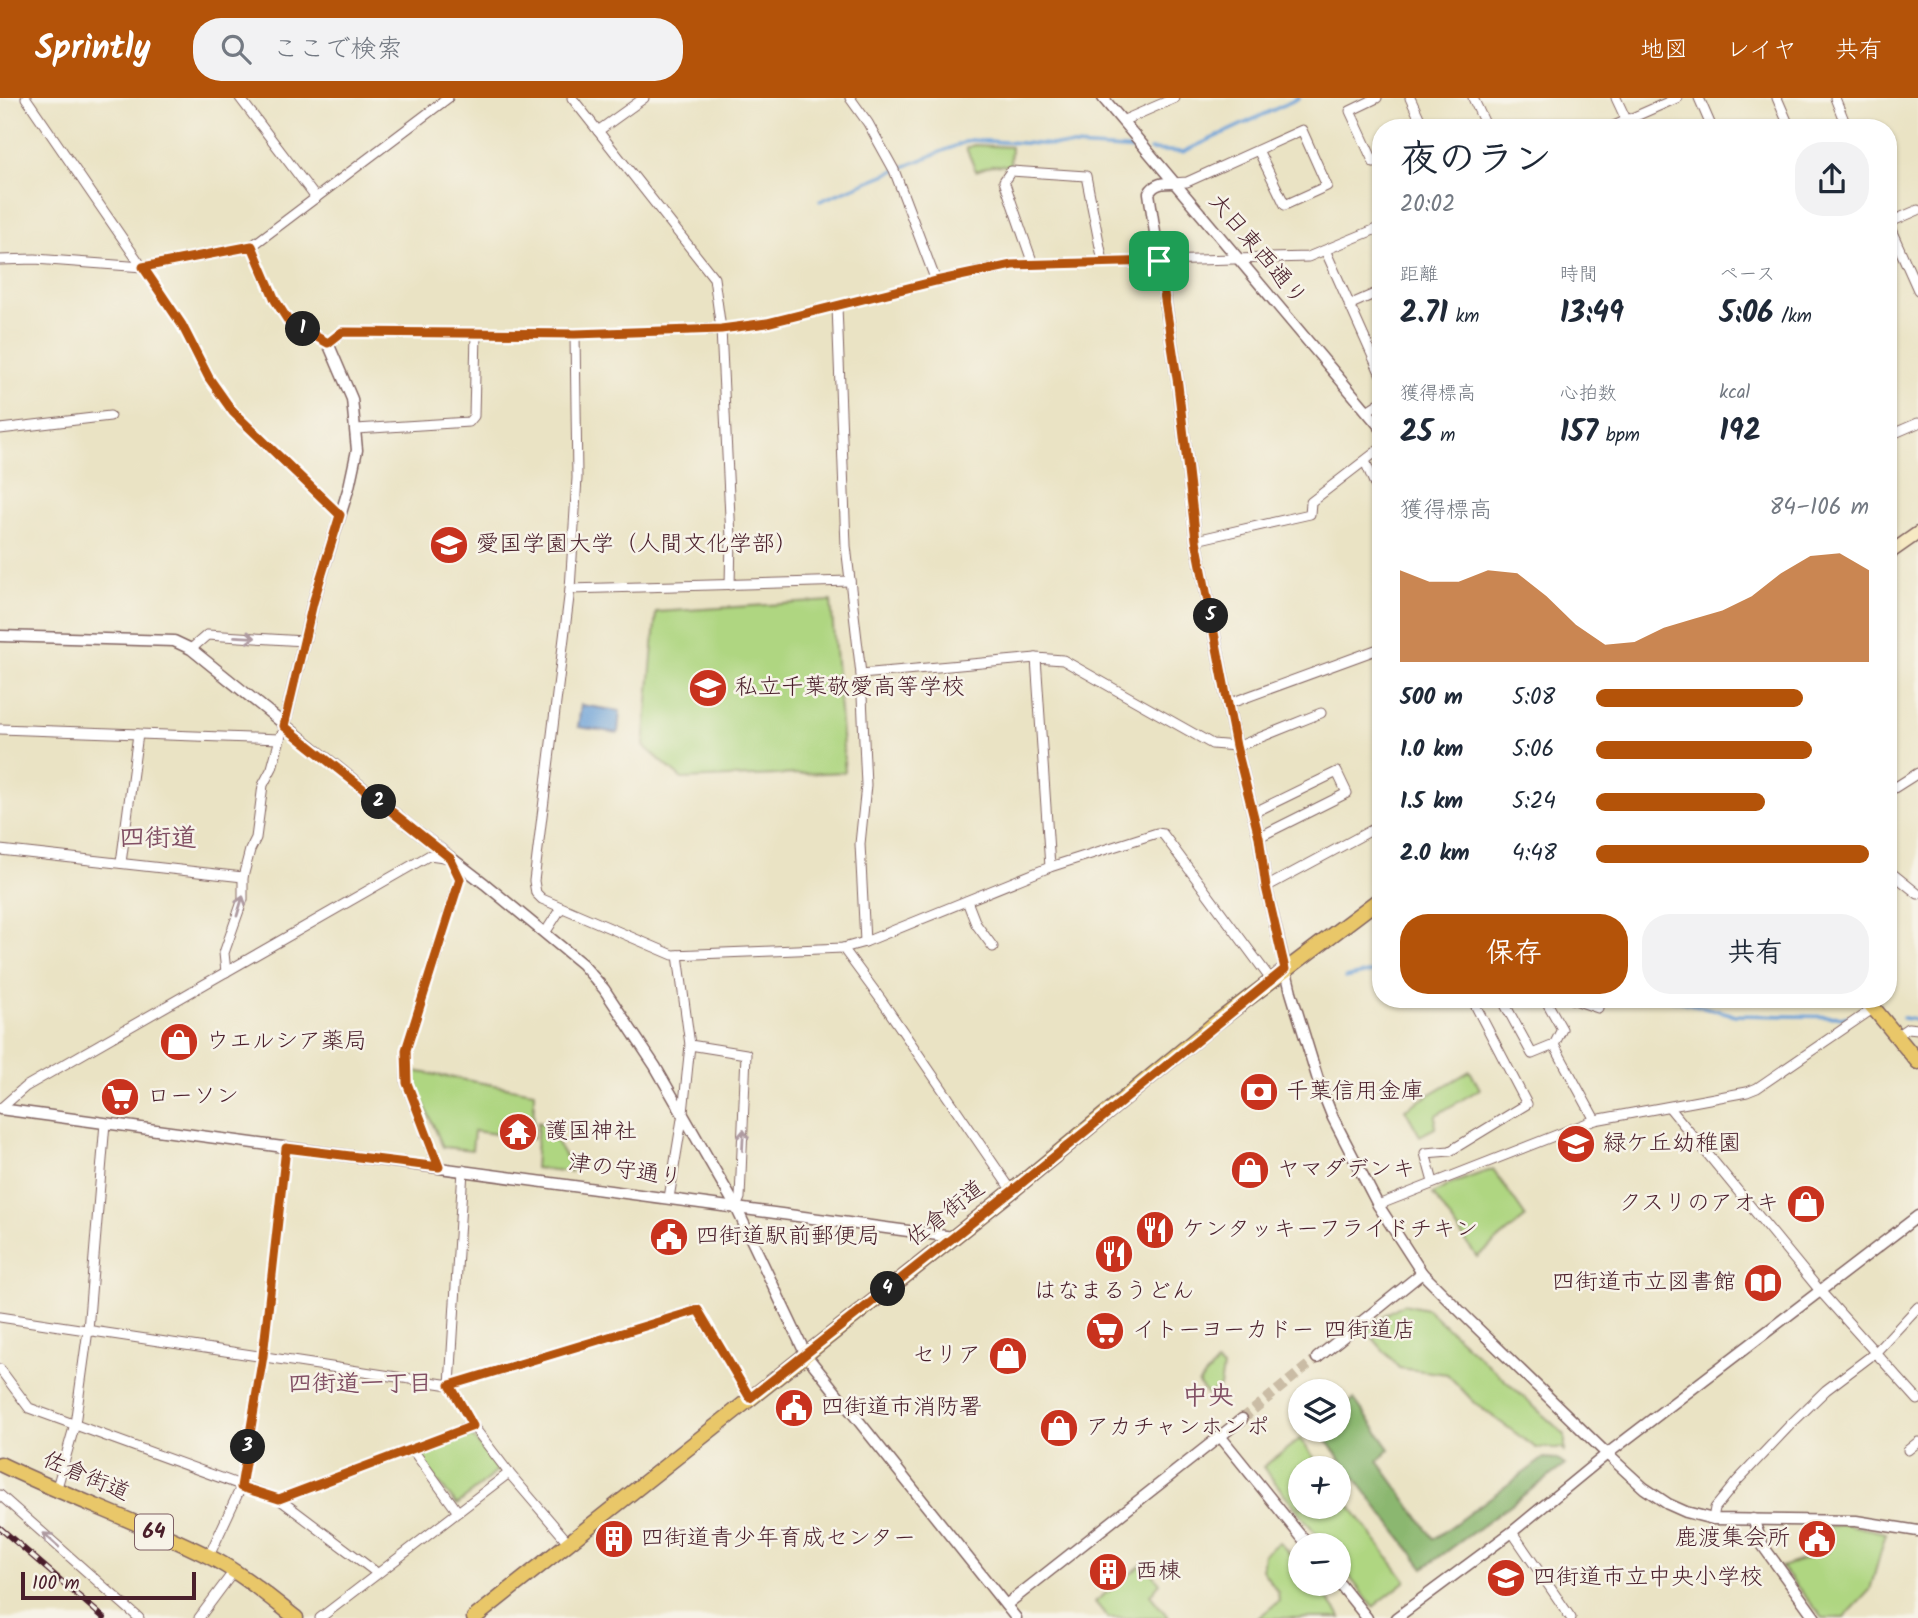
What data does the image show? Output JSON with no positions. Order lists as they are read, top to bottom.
{
  "streets": {
    "main road": ["佐倉街道", "64"],
    "street": ["大日東西通り", "津の守通り"]
  },
  "crossings": [
    ["津の守通り", "佐倉街道"]
  ],
  "districts": ["四街道", "四街道一丁目", "中央"],
  "places": {
    "school or university": [
      "愛国学園大学（人間文化学部）",
      "私立千葉敬愛高等学校",
      "緑ケ丘幼稚園",
      "四街道市立中央小学校"
    ],
    "shop": [
      "ウエルシア薬局",
      "ヤマダデンキ",
      "クスリのアオキ",
      "セリア",
      "アカチャンホンポ"
    ],
    "bank": ["千葉信用金庫"],
    "supermarket": ["ローソン", "イトーヨーカドー 四街道店"],
    "temple": ["護国神社"],
    "restaurant": ["ケンタッキーフライドチキン", "はなまるうどん"],
    "public building": ["四街道駅前郵便局", "四街道市消防署", "鹿渡集会所"],
    "library": ["四街道市立図書館"],
    "building": ["四街道青少年育成センター", "西棟"]
  },
  "scale_bar": "100 m",
  "page": {
    "header": "Sprintly",
    "search": "ここで検索",
    "nav": ["地図", "レイヤ", "共有"],
    "heading": ["夜のラン", "20:02"],
    "stats": [
      ["距離", "2.71 km"],
      ["時間", "13:49"],
      ["ペース", "5:06 /km"],
      ["獲得標高", "25 m"],
      ["心拍数", "157 bpm"],
      ["kcal", "192"]
    ],
    "pins": [
      "1",
      "5",
      "2",
      "4",
      "3"
    ],
    "chart": ["獲得標高", "84–106 m"],
    "list": [
      {
        "name": "500 m",
        "note": "5:08"
      },
      {
        "name": "1.0 km",
        "note": "5:06"
      },
      {
        "name": "1.5 km",
        "note": "5:24"
      },
      {
        "name": "2.0 km",
        "note": "4:48"
      }
    ],
    "buttons": ["保存", "共有"],
    "map_buttons": ["+", "−"],
    "scale": "100 m"
  }
}
